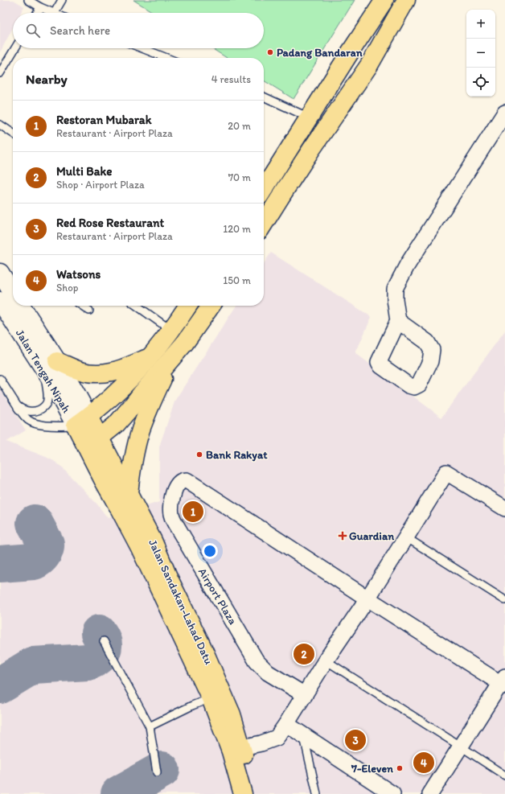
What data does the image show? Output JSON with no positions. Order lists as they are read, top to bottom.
{
  "streets": {
    "highway": ["Jalan Sandakan-Lahad Datu"],
    "main road": ["Jalan Tengah Nipah"],
    "street": ["Airport Plaza"]
  },
  "crossings": [
    ["Jalan Tengah Nipah", "Jalan Sandakan-Lahad Datu"]
  ],
  "places": {
    "other": ["Padang Bandaran", "Bank Rakyat", "7-Eleven"],
    "health": ["Guardian"]
  },
  "page": {
    "map_buttons": ["+", "−"],
    "search": "Search here",
    "heading": ["Nearby", "4 results"],
    "list": [
      {
        "mark": "1",
        "name": "Restoran Mubarak",
        "note": "Restaurant · Airport Plaza",
        "value": "20 m"
      },
      {
        "mark": "2",
        "name": "Multi Bake",
        "note": "Shop · Airport Plaza",
        "value": "70 m"
      },
      {
        "mark": "3",
        "name": "Red Rose Restaurant",
        "note": "Restaurant · Airport Plaza",
        "value": "120 m"
      },
      {
        "mark": "4",
        "name": "Watsons",
        "note": "Shop",
        "value": "150 m"
      }
    ],
    "pins": [
      "1",
      "2",
      "3",
      "4"
    ]
  }
}
